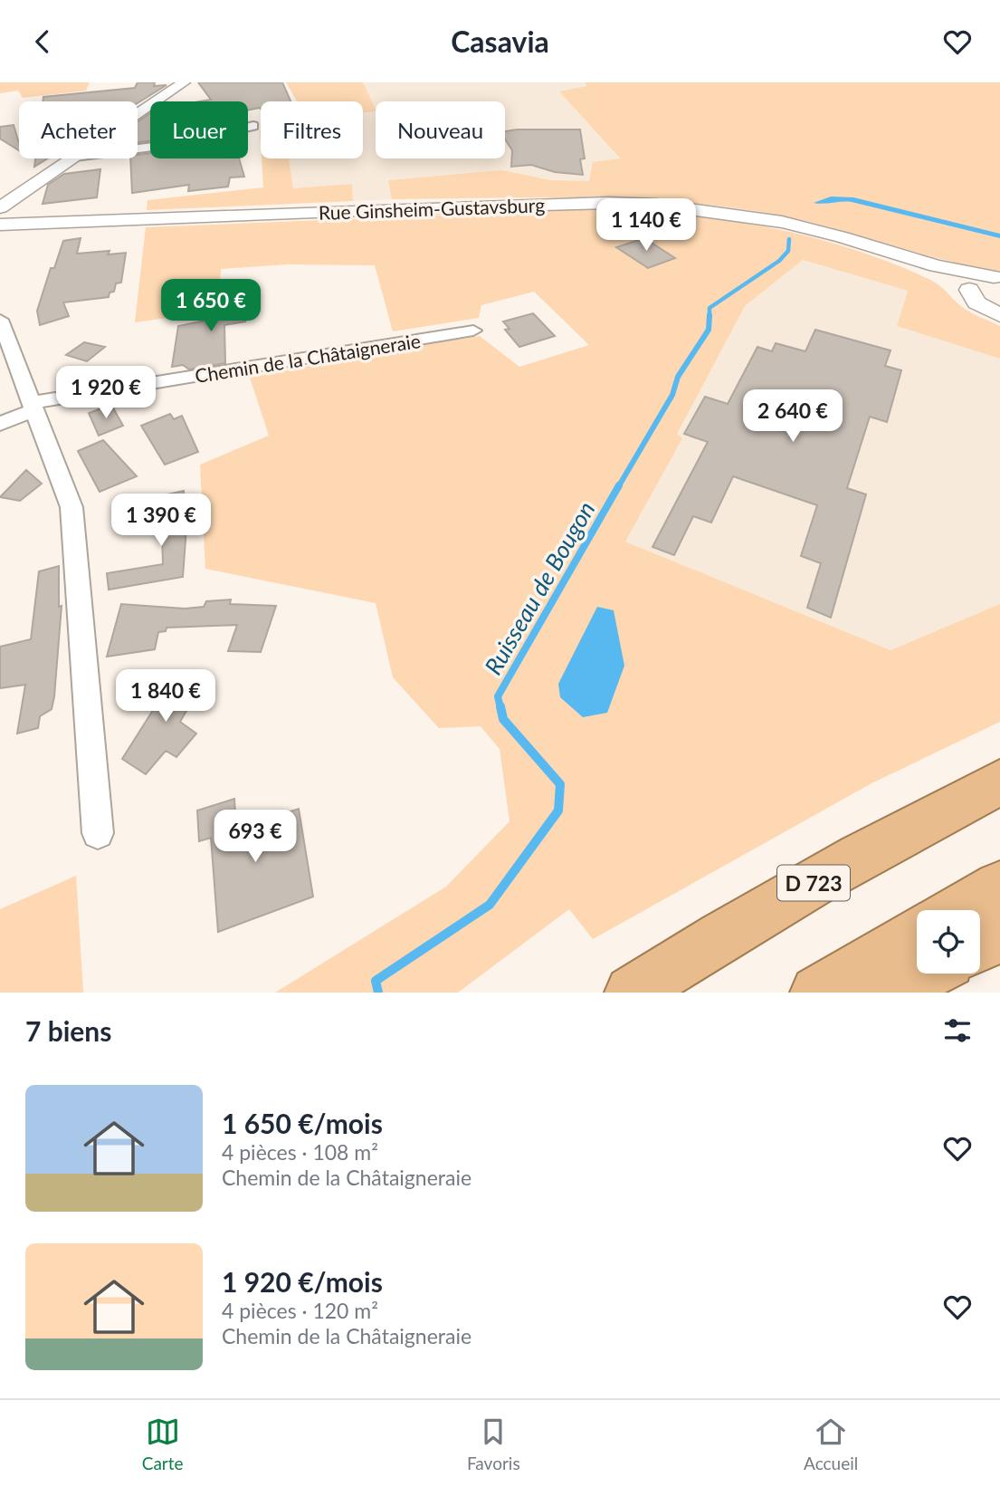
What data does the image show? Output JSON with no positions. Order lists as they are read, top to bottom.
{
  "streets": {
    "highway": ["D 723"],
    "street": ["Rue Ginsheim-Gustavsburg", "Chemin de la Châtaigneraie"]
  },
  "water": ["Ruisseau de Bougon"],
  "page": {
    "header": "Casavia",
    "chip": [
      "Acheter",
      "Louer",
      "Filtres",
      "Nouveau"
    ],
    "price": [
      "1 140 €",
      "1 650 €",
      "1 920 €",
      "2 640 €",
      "1 390 €",
      "1 840 €",
      "693 €"
    ],
    "heading": "7 biens",
    "list": [
      {
        "name": "1 650 €/mois",
        "note": "4 pièces · 108 m² · Chemin de la Châtaigneraie"
      },
      {
        "name": "1 920 €/mois",
        "note": "4 pièces · 120 m² · Chemin de la Châtaigneraie"
      }
    ],
    "tabs": ["Carte", "Favoris", "Accueil"]
  }
}
